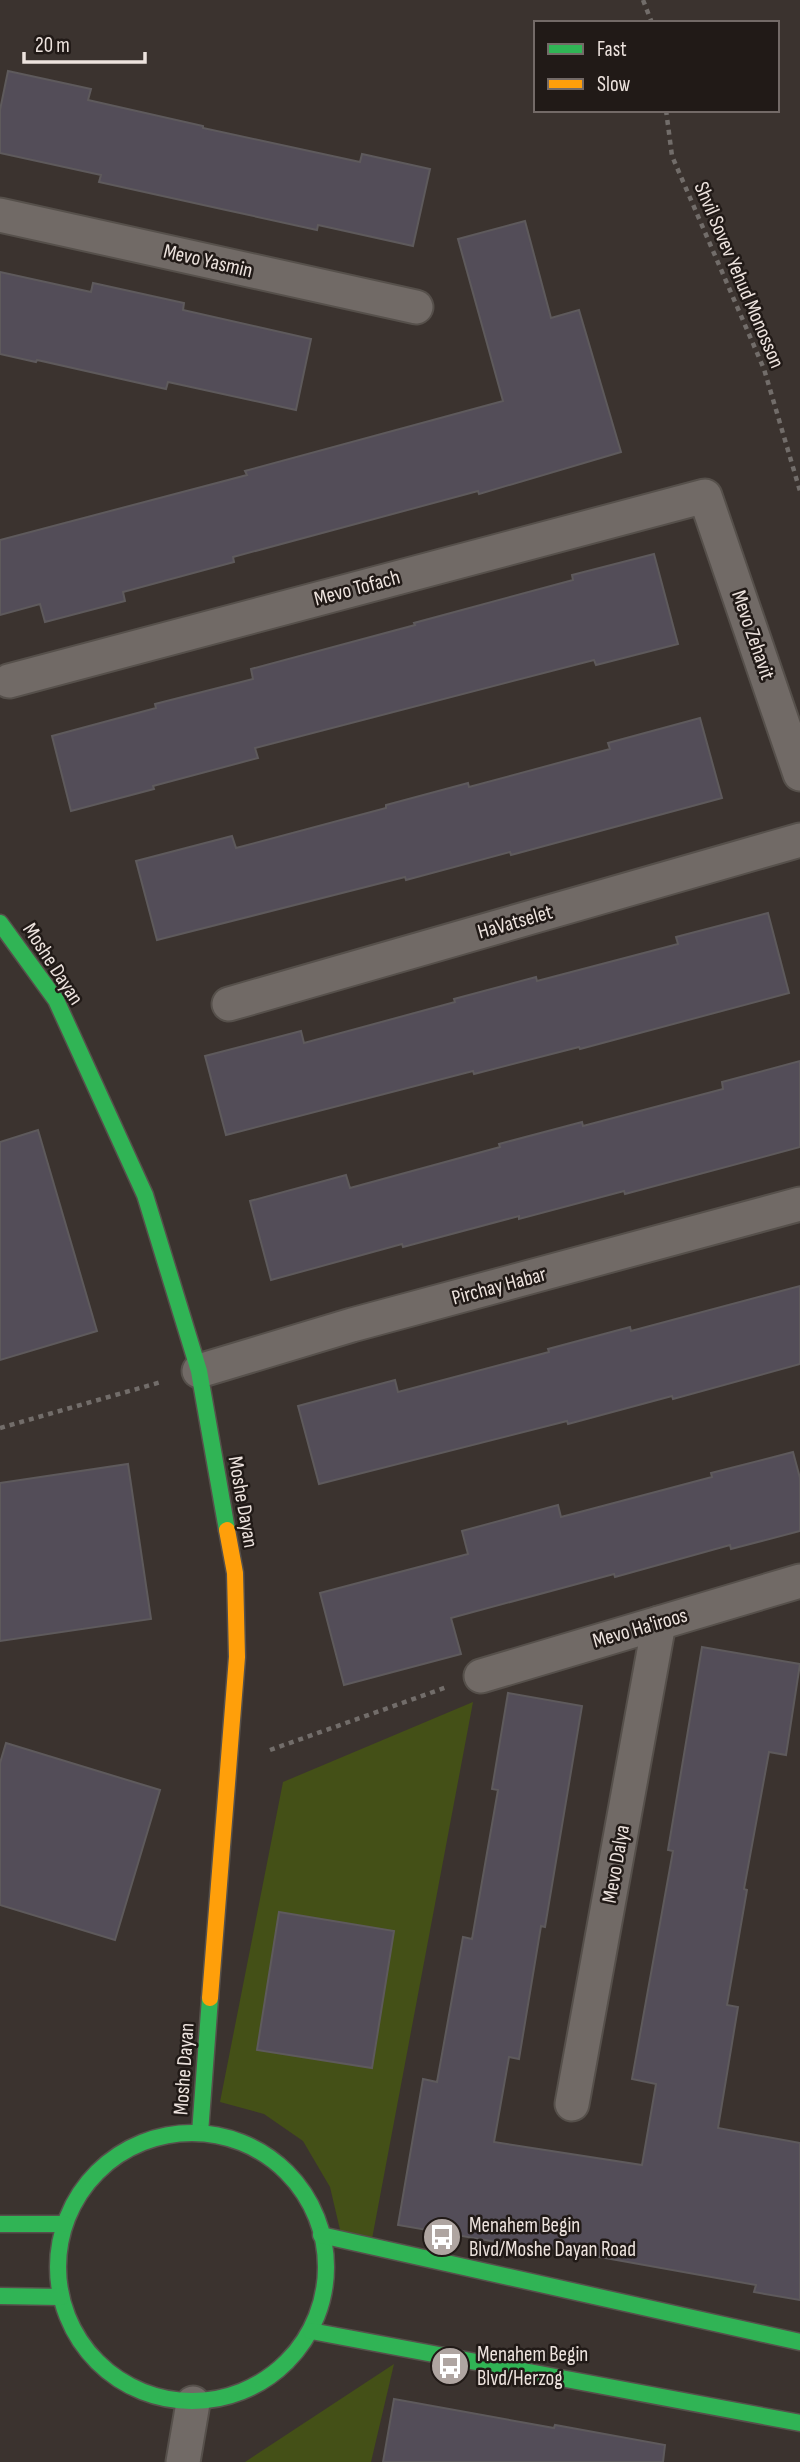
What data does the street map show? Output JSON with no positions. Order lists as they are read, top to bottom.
{
  "streets": {
    "street": [
      "Mevo Yasmin",
      "Mevo Tofach",
      "Mevo Zehavit",
      "HaVatselet",
      "Moshe Dayan",
      "Pirchay Habar",
      "Mevo Ha'iroos",
      "Mevo Dalya"
    ],
    "path": ["Shvil Sovev Yehud Monosson"]
  },
  "crossings": [
    ["Mevo Tofach", "Mevo Zehavit"],
    ["Moshe Dayan", "Pirchay Habar"],
    ["Mevo Ha'iroos", "Mevo Dalya"]
  ],
  "places": {
    "bus stop": ["Menahem Begin Blvd/Moshe Dayan Road", "Menahem Begin Blvd/Herzog"]
  },
  "legend": ["Fast", "Slow"],
  "scale_bar": "20 m"
}
